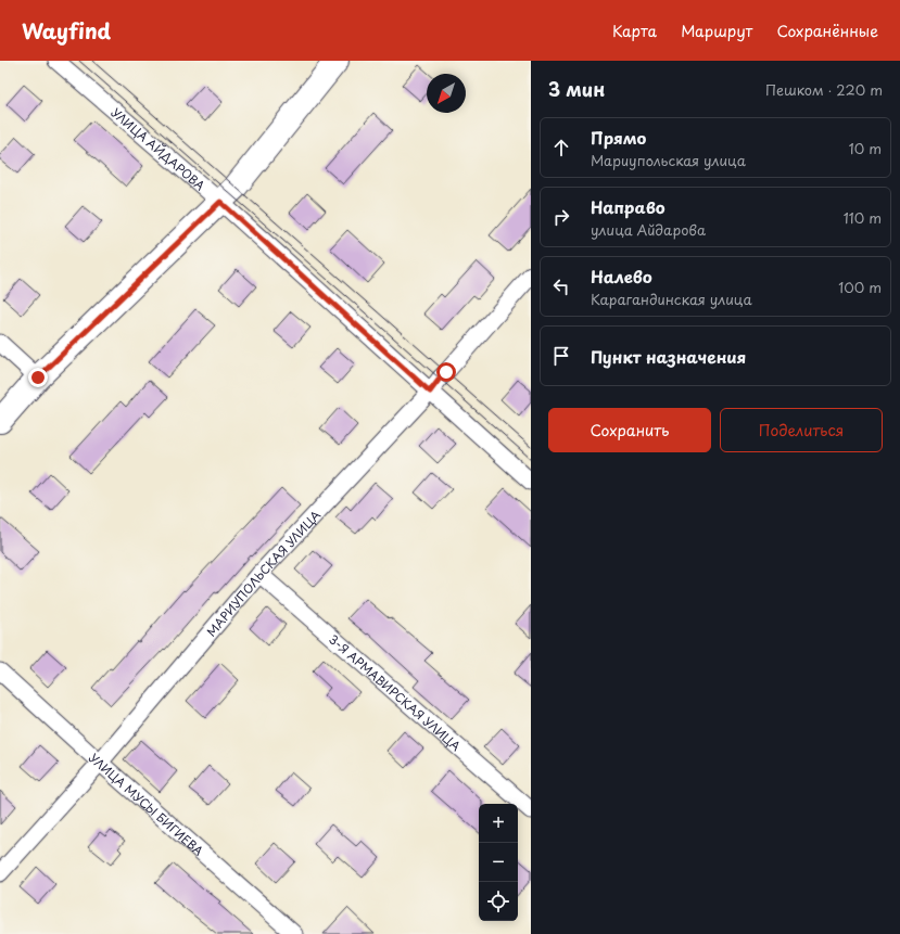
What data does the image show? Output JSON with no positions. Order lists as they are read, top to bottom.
{
  "streets": {
    "street": [
      "УЛИЦА АЙДАРОВА",
      "МАРИУПОЛЬСКАЯ УЛИЦА",
      "3-Я АРМАВИРСКАЯ УЛИЦА",
      "УЛИЦА МУСЫ БИГИЕВА"
    ]
  },
  "crossings": [
    ["УЛИЦА АЙДАРОВА", "МАРИУПОЛЬСКАЯ УЛИЦА"],
    ["МАРИУПОЛЬСКАЯ УЛИЦА", "3-Я АРМАВИРСКАЯ УЛИЦА"],
    ["МАРИУПОЛЬСКАЯ УЛИЦА", "УЛИЦА МУСЫ БИГИЕВА"]
  ],
  "north": "bottom left",
  "page": {
    "header": "Wayfind",
    "nav": ["Карта", "Маршрут", "Сохранённые"],
    "heading": ["3 мин", "Пешком · 220 m"],
    "list": [
      ["Прямо", "Мариупольская улица", "10 m"],
      ["Направо", "улица Айдарова", "110 m"],
      ["Налево", "Карагандинская улица", "100 m"],
      "Пункт назначения"
    ],
    "buttons": ["Сохранить", "Поделиться"],
    "map_buttons": ["+", "−"]
  }
}
